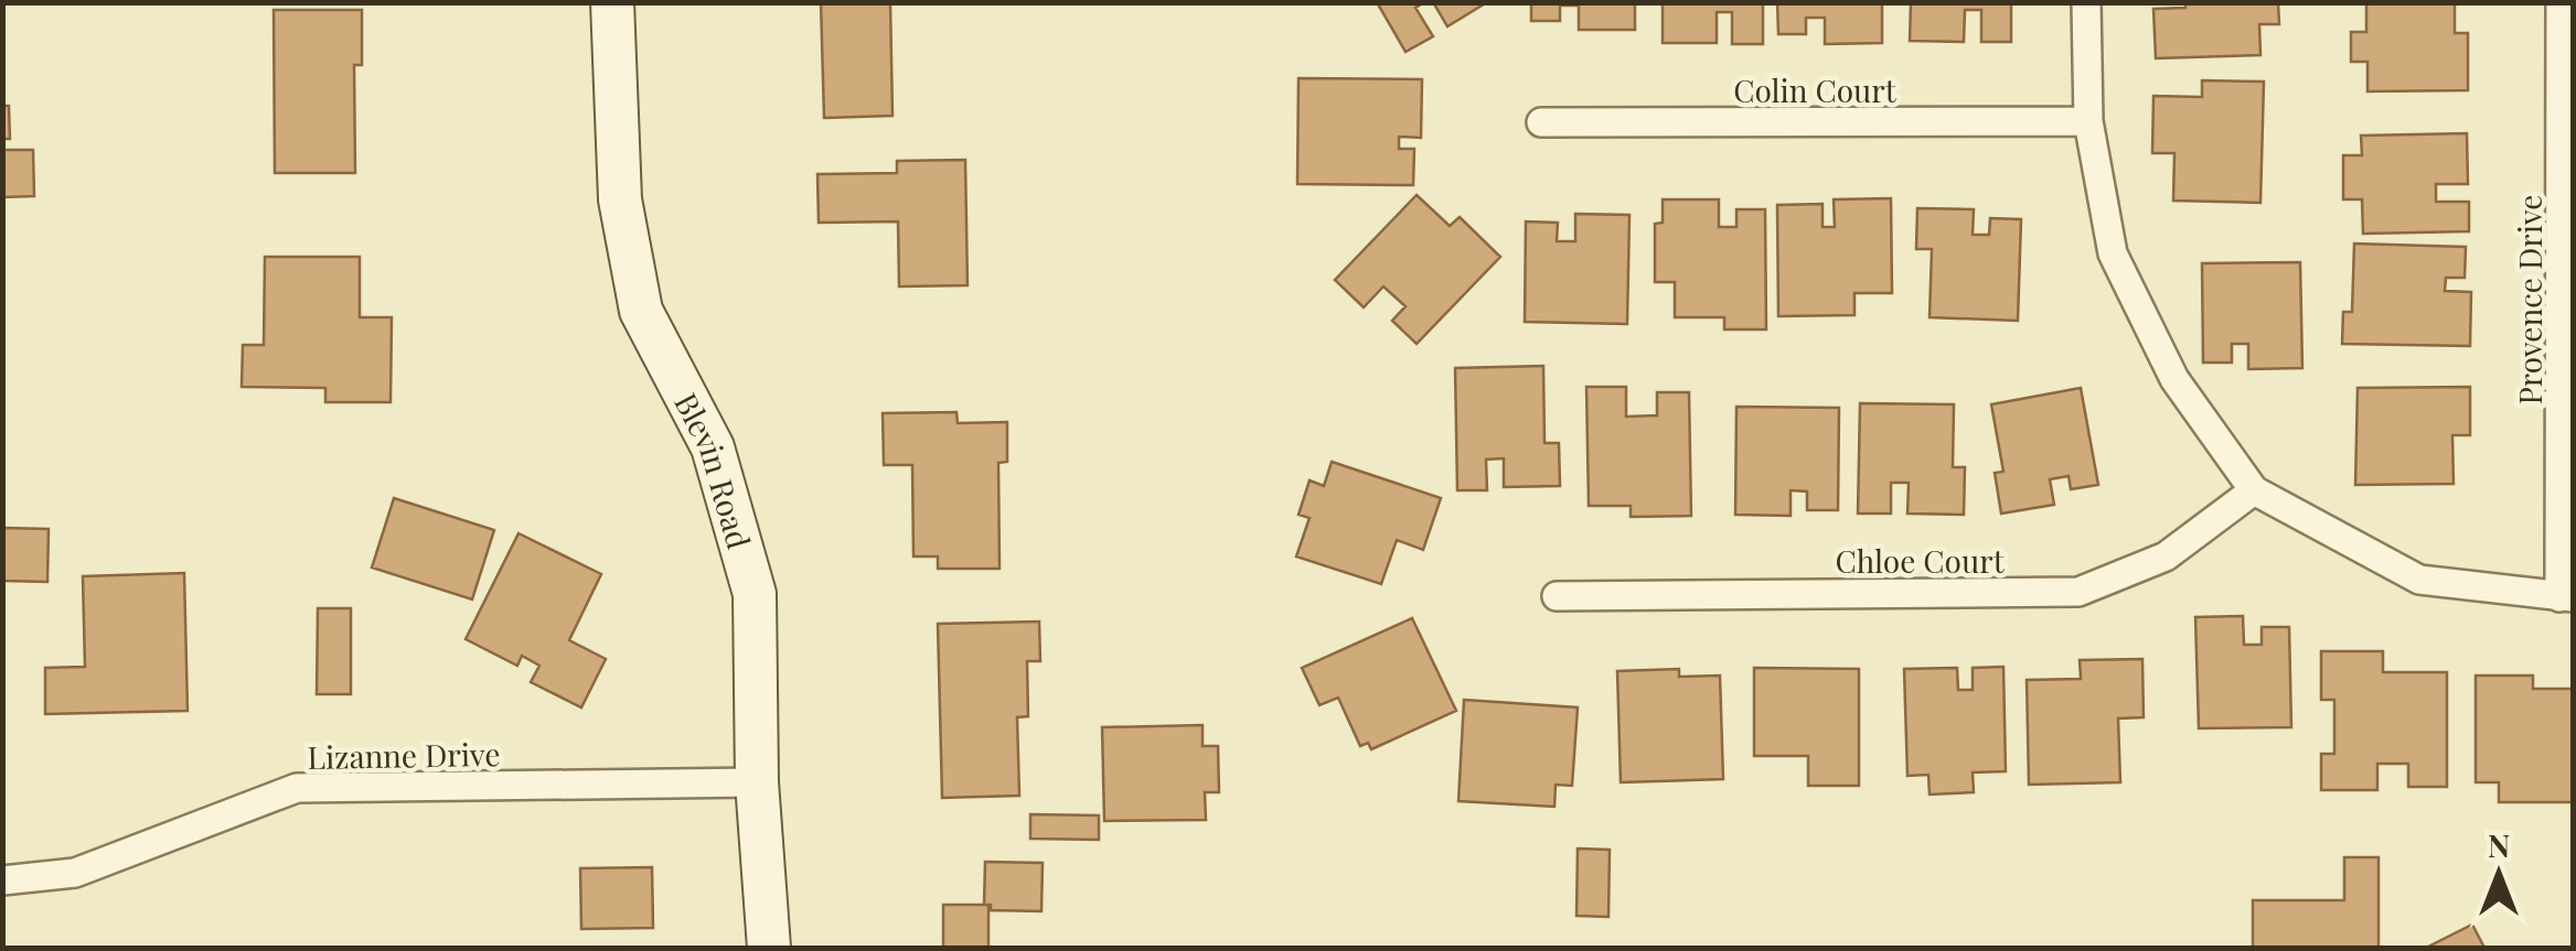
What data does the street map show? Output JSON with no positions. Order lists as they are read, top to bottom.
{
  "streets": {
    "street": [
      "Colin Court",
      "Provence Drive",
      "Blevin Road",
      "Chloe Court",
      "Lizanne Drive"
    ]
  },
  "crossings": [
    ["Blevin Road", "Lizanne Drive"]
  ],
  "north": "top"
}
